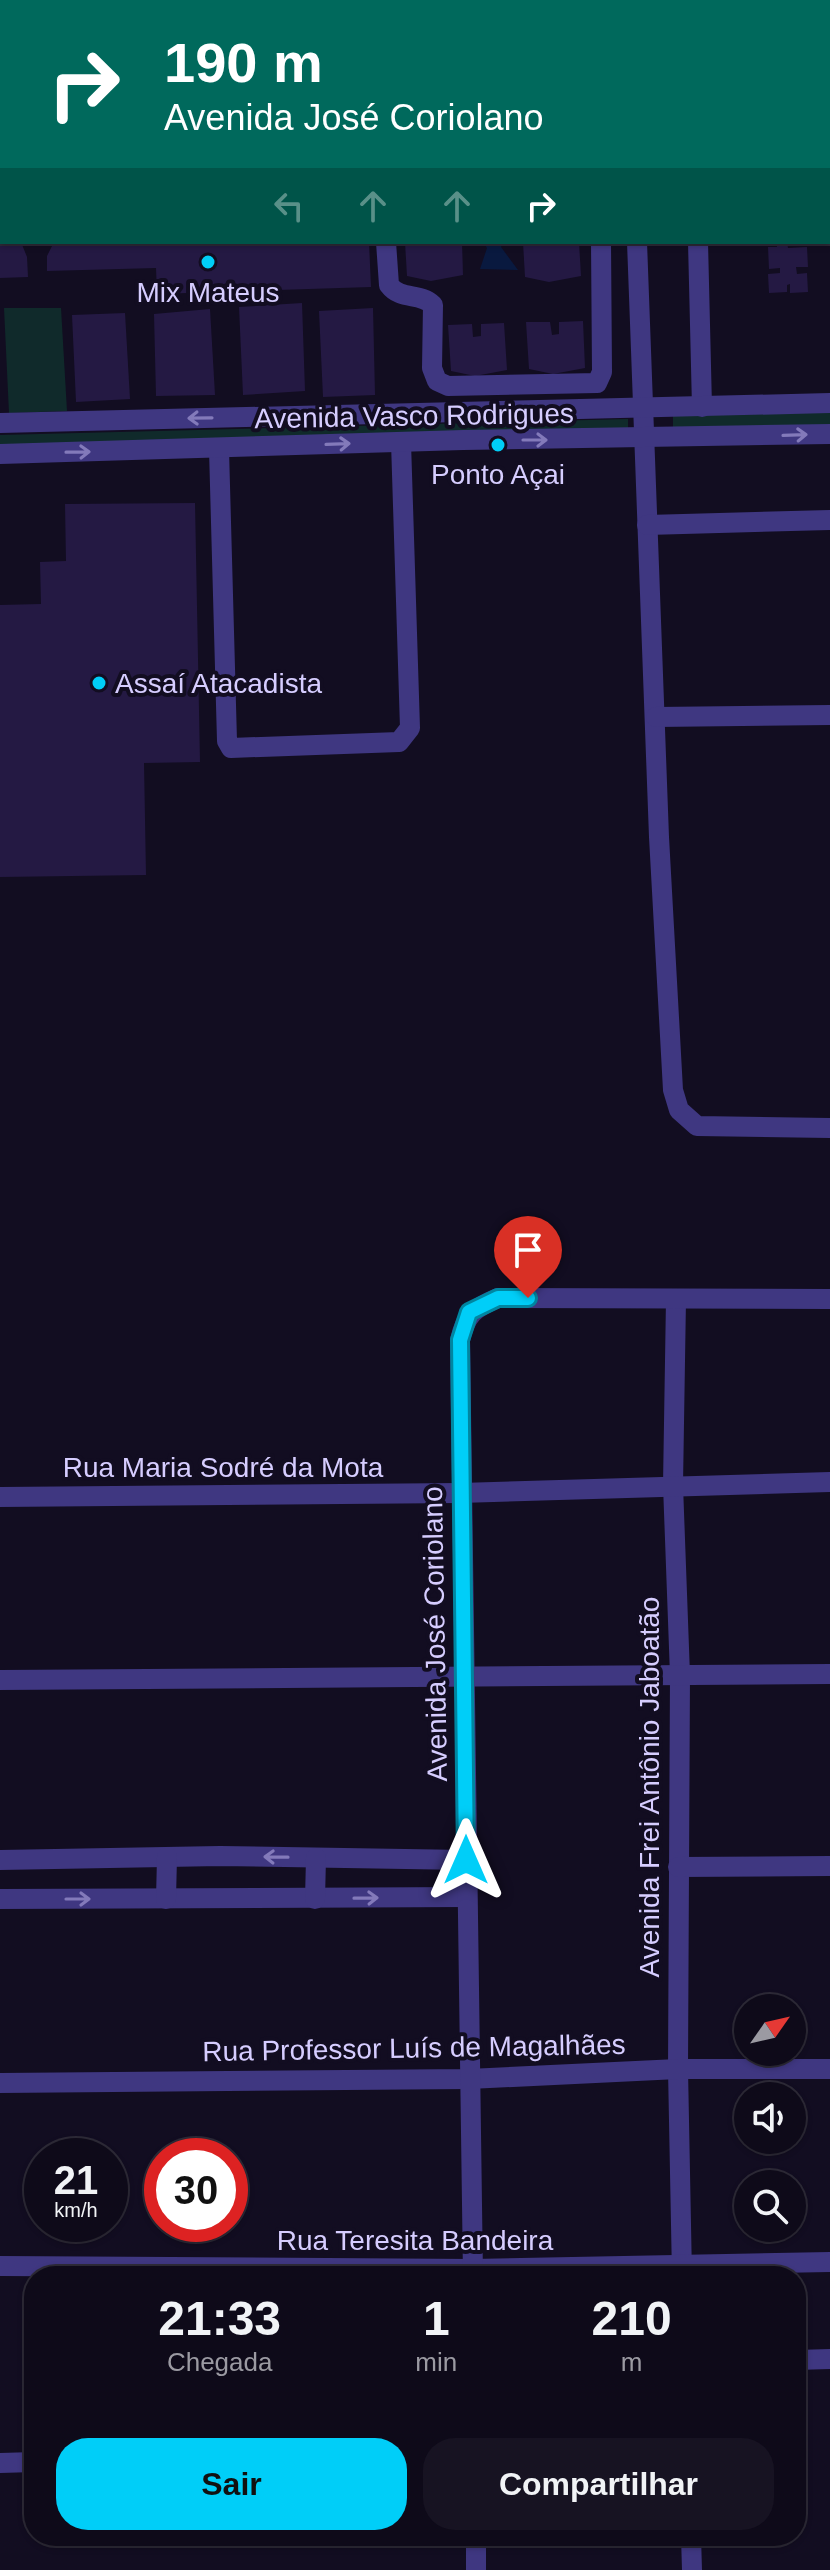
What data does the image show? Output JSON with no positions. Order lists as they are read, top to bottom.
{
  "streets": {
    "street": [
      "Avenida Vasco Rodrigues",
      "Rua Maria Sodré da Mota",
      "Avenida José Coriolano",
      "Avenida Frei Antônio Jaboatão",
      "Rua Professor Luís de Magalhães",
      "Rua Teresita Bandeira"
    ]
  },
  "crossings": [
    ["Rua Maria Sodré da Mota", "Avenida José Coriolano"],
    ["Rua Maria Sodré da Mota", "Avenida Frei Antônio Jaboatão"],
    ["Avenida José Coriolano", "Avenida Frei Antônio Jaboatão"],
    ["Avenida José Coriolano", "Rua Professor Luís de Magalhães"],
    ["Avenida Frei Antônio Jaboatão", "Rua Professor Luís de Magalhães"]
  ],
  "places": ["Mix Mateus", "Ponto Açai", "Assaí Atacadista"],
  "north": "top right",
  "page": {
    "turn": ["190 m", "Avenida José Coriolano"],
    "speed": "21 km/h",
    "limit": "30",
    "eta": [
      "21:33",
      "Chegada",
      "1",
      "min",
      "210",
      "m"
    ],
    "buttons": ["Sair", "Compartilhar"]
  }
}
